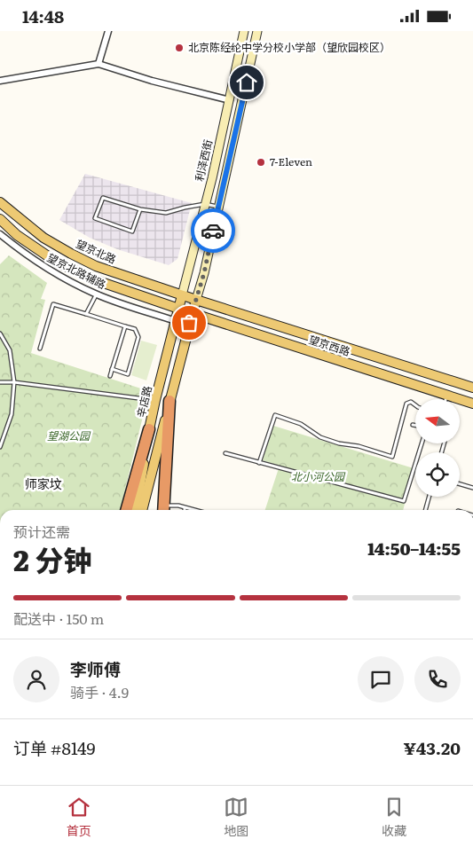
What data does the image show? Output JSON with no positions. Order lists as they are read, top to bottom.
{
  "streets": {
    "main road": ["望京北路", "望京西路", "辛店路"],
    "street": ["利泽西街", "望京北路辅路"]
  },
  "crossings": [
    ["利泽西街", "望京北路"],
    ["利泽西街", "辛店路"],
    ["望京北路", "望京西路"],
    ["望京北路", "辛店路"],
    ["望京北路辅路", "辛店路"],
    ["望京西路", "辛店路"]
  ],
  "districts": ["师家坟"],
  "parks": ["望湖公园", "北小河公园"],
  "places": ["北京陈经纶中学分校小学部（望欣园校区）", "7-Eleven"],
  "north": "left",
  "page": {
    "status": "14:48",
    "heading": ["2 分钟", "预计还需", "14:50–14:55"],
    "panel": [
      "李师傅",
      "骑手 · 4.9",
      "订单 #8149",
      "¥43.20"
    ],
    "bar": "配送中 · 150 m",
    "tabs": ["首页", "地图", "收藏"]
  }
}
